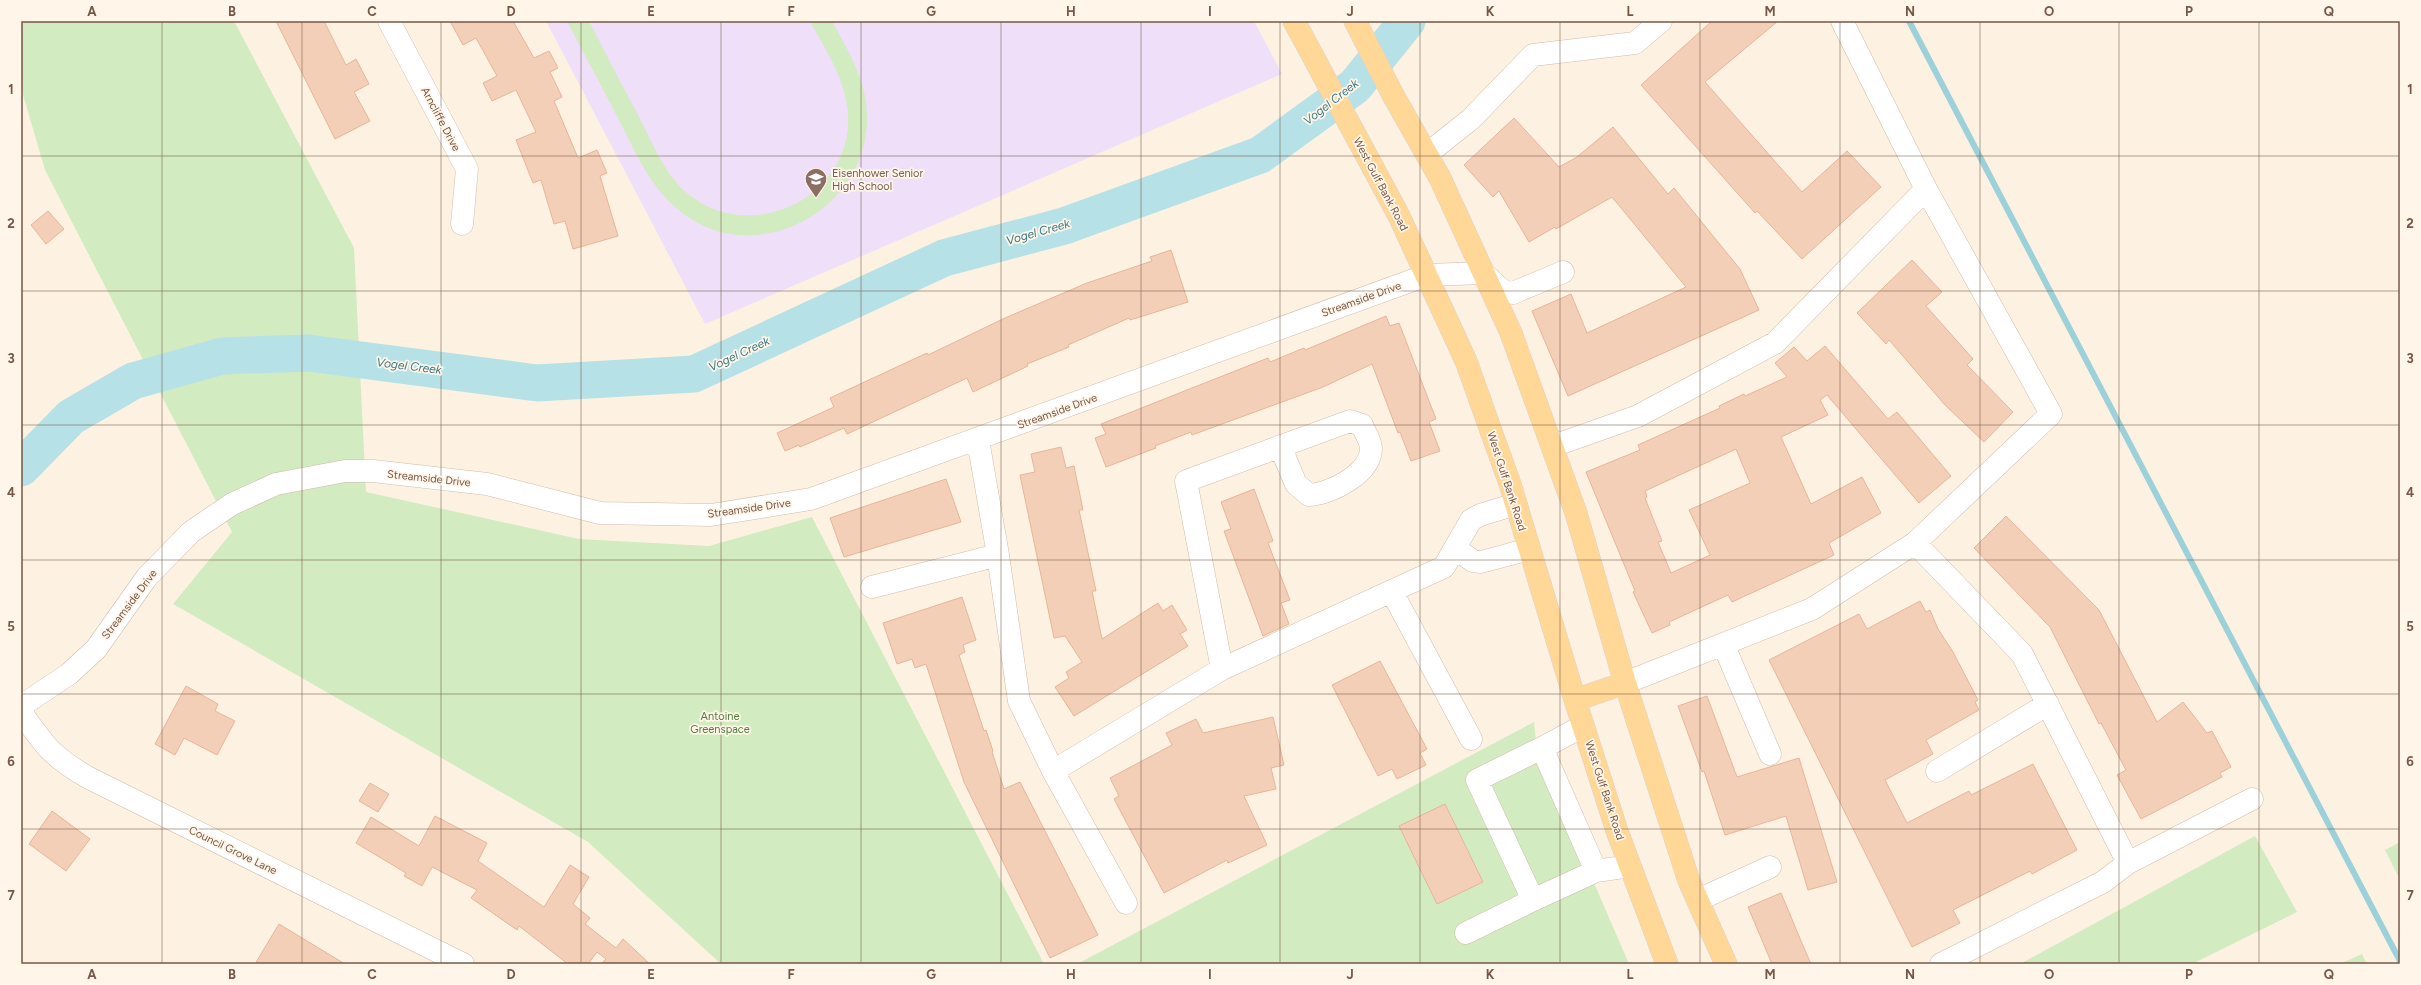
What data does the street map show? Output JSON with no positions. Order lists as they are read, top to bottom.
{
  "streets": {
    "main road": ["West Gulf Bank Road"],
    "street": ["Arncliffe Drive", "Streamside Drive", "Council Grove Lane"]
  },
  "crossings": [
    ["West Gulf Bank Road", "Streamside Drive"]
  ],
  "water": ["Vogel Creek"],
  "parks": ["Antoine Greenspace"],
  "places": {
    "school or university": ["Eisenhower Senior High School"]
  },
  "grid": {
    "columns": [
      "A",
      "B",
      "C",
      "D",
      "E",
      "F",
      "G",
      "H",
      "I",
      "J",
      "K",
      "L",
      "M",
      "N",
      "O",
      "P",
      "Q"
    ],
    "rows": [
      "1",
      "2",
      "3",
      "4",
      "5",
      "6",
      "7"
    ]
  }
}
